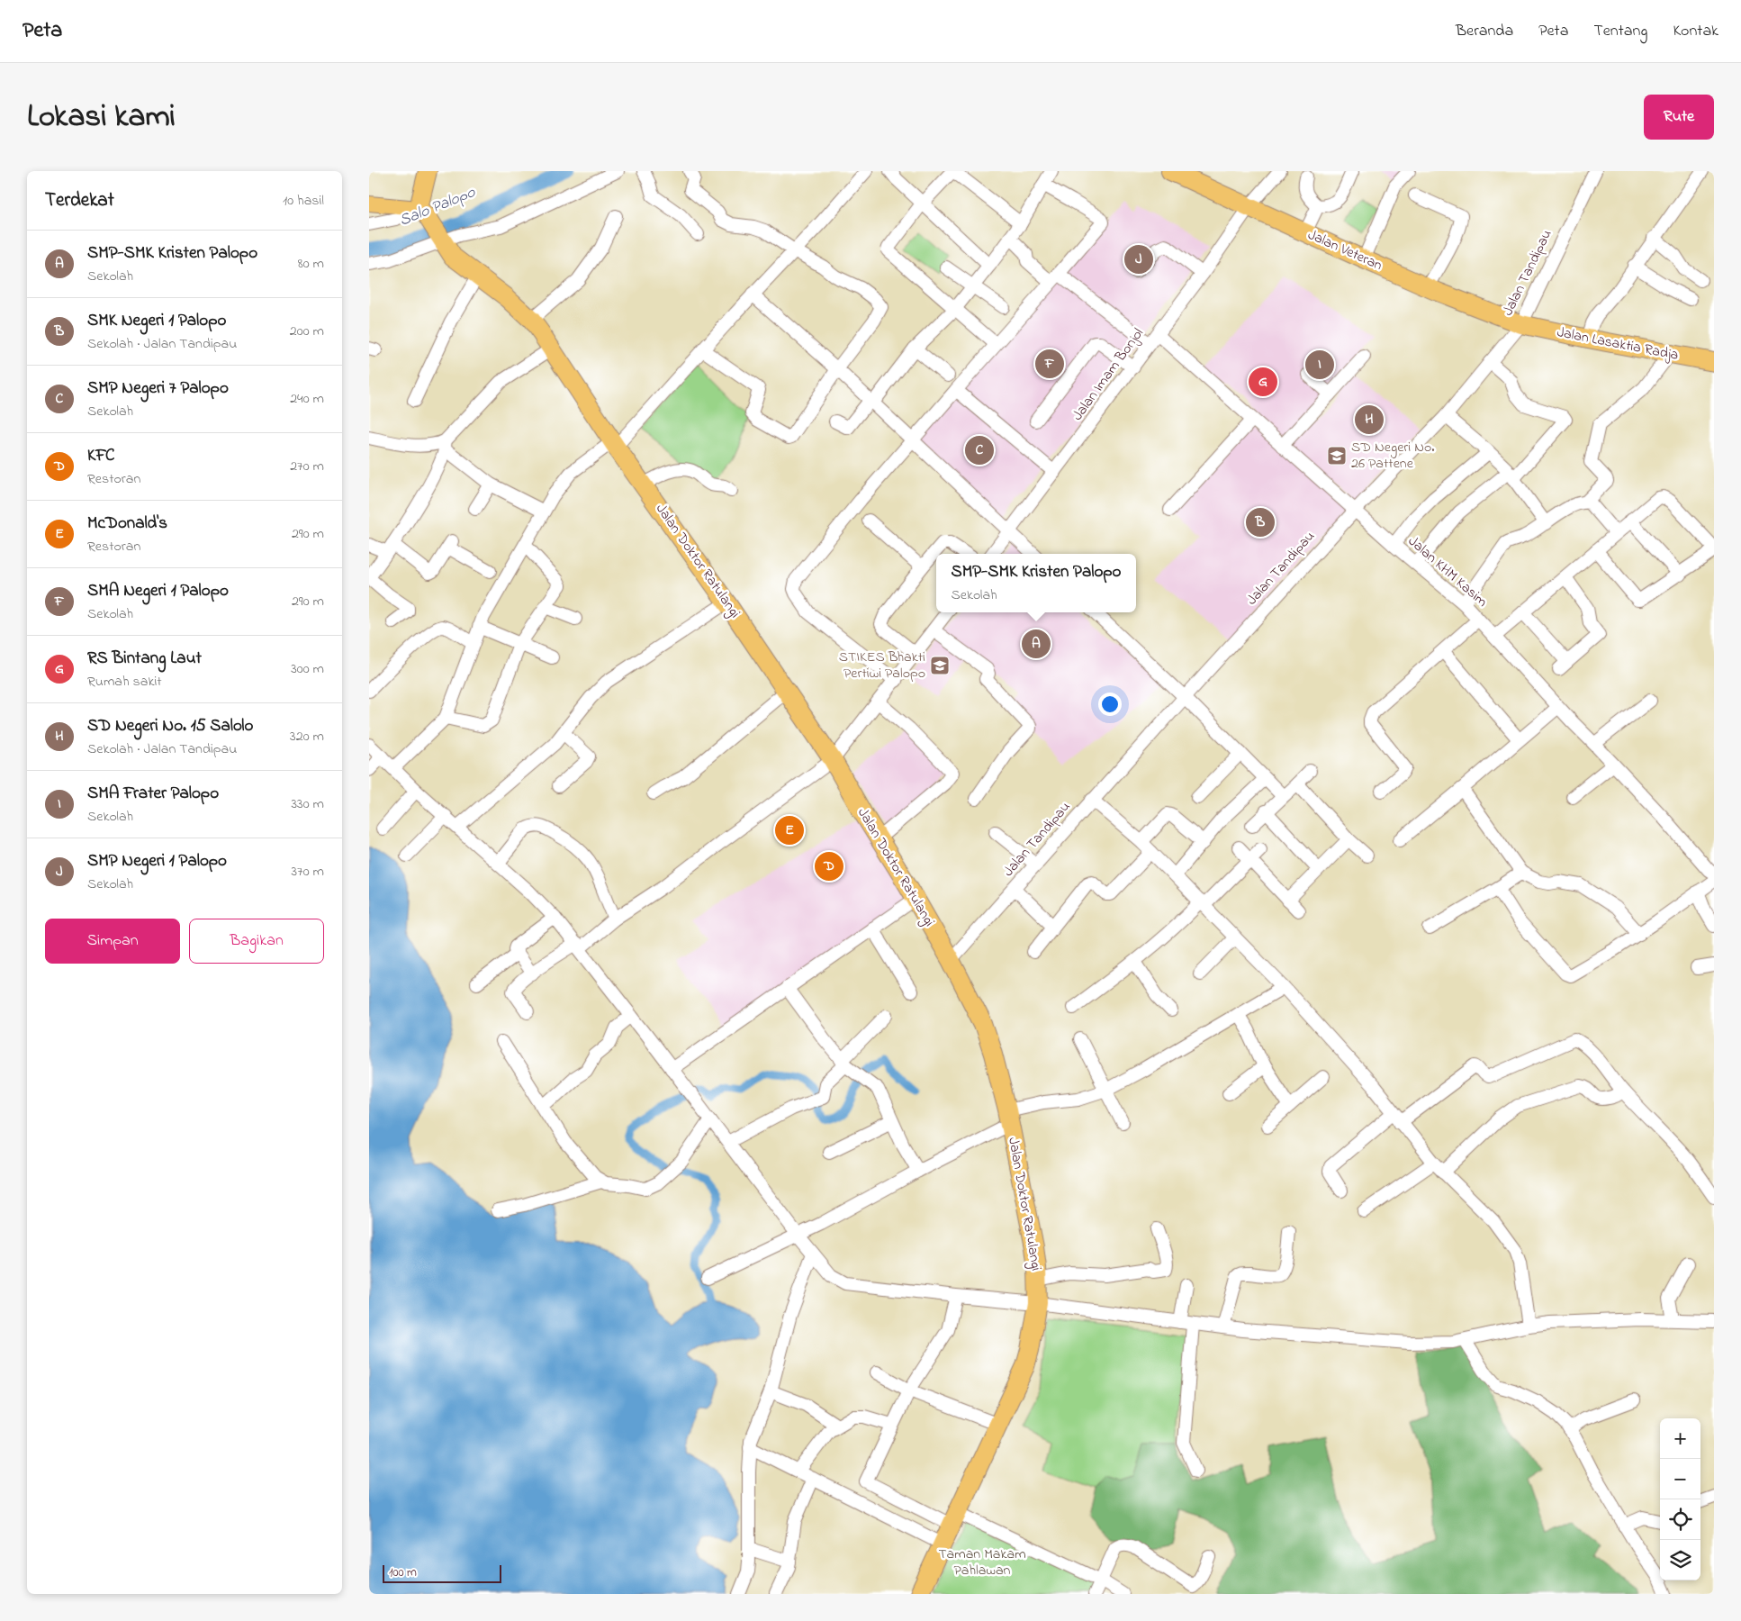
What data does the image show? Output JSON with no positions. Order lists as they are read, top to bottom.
{
  "streets": {
    "highway": ["Jalan Veteran", "Jalan Lasaktia Radja", "Jalan Doktor Ratulangi"],
    "street": ["Jalan Tandipau", "Jalan Imam Bonjol", "Jalan KHM Kasim"]
  },
  "crossings": [
    ["Jalan Veteran", "Jalan Tandipau"],
    ["Jalan Veteran", "Jalan Lasaktia Radja"],
    ["Jalan Veteran", "Jalan Imam Bonjol"],
    ["Jalan Tandipau", "Jalan Lasaktia Radja"],
    ["Jalan Tandipau", "Jalan Doktor Ratulangi"],
    ["Jalan Tandipau", "Jalan KHM Kasim"],
    ["Jalan Imam Bonjol", "Jalan KHM Kasim"]
  ],
  "water": ["Salo Palopo"],
  "parks": ["Taman Makam Pahlawan"],
  "places": {
    "school or university": ["SD Negeri No. 26 Pattene", "STIKES Bhakti Pertiwi Palopo"]
  },
  "scale_bar": "100 m",
  "page": {
    "header": "Peta",
    "nav": [
      "Beranda",
      "Peta",
      "Tentang",
      "Kontak"
    ],
    "title": "Lokasi kami",
    "buttons": [
      "Rute",
      ["Simpan", "Bagikan"]
    ],
    "heading": ["Terdekat", "10 hasil"],
    "list": [
      {
        "mark": "A",
        "name": "SMP-SMK Kristen Palopo",
        "note": "Sekolah",
        "value": "80 m"
      },
      {
        "mark": "B",
        "name": "SMK Negeri 1 Palopo",
        "note": "Sekolah · Jalan Tandipau",
        "value": "200 m"
      },
      {
        "mark": "C",
        "name": "SMP Negeri 7 Palopo",
        "note": "Sekolah",
        "value": "240 m"
      },
      {
        "mark": "D",
        "name": "KFC",
        "note": "Restoran",
        "value": "270 m"
      },
      {
        "mark": "E",
        "name": "McDonald's",
        "note": "Restoran",
        "value": "290 m"
      },
      {
        "mark": "F",
        "name": "SMA Negeri 1 Palopo",
        "note": "Sekolah",
        "value": "290 m"
      },
      {
        "mark": "G",
        "name": "RS Bintang Laut",
        "note": "Rumah sakit",
        "value": "300 m"
      },
      {
        "mark": "H",
        "name": "SD Negeri No. 15 Salolo",
        "note": "Sekolah · Jalan Tandipau",
        "value": "320 m"
      },
      {
        "mark": "I",
        "name": "SMA Frater Palopo",
        "note": "Sekolah",
        "value": "330 m"
      },
      {
        "mark": "J",
        "name": "SMP Negeri 1 Palopo",
        "note": "Sekolah",
        "value": "370 m"
      }
    ],
    "pins": [
      "J",
      "F",
      "I",
      "G",
      "H",
      "C",
      "B",
      "A",
      "E",
      "D"
    ],
    "popup": ["SMP-SMK Kristen Palopo", "Sekolah"],
    "map_buttons": ["+", "−"],
    "scale": "100 m"
  }
}
